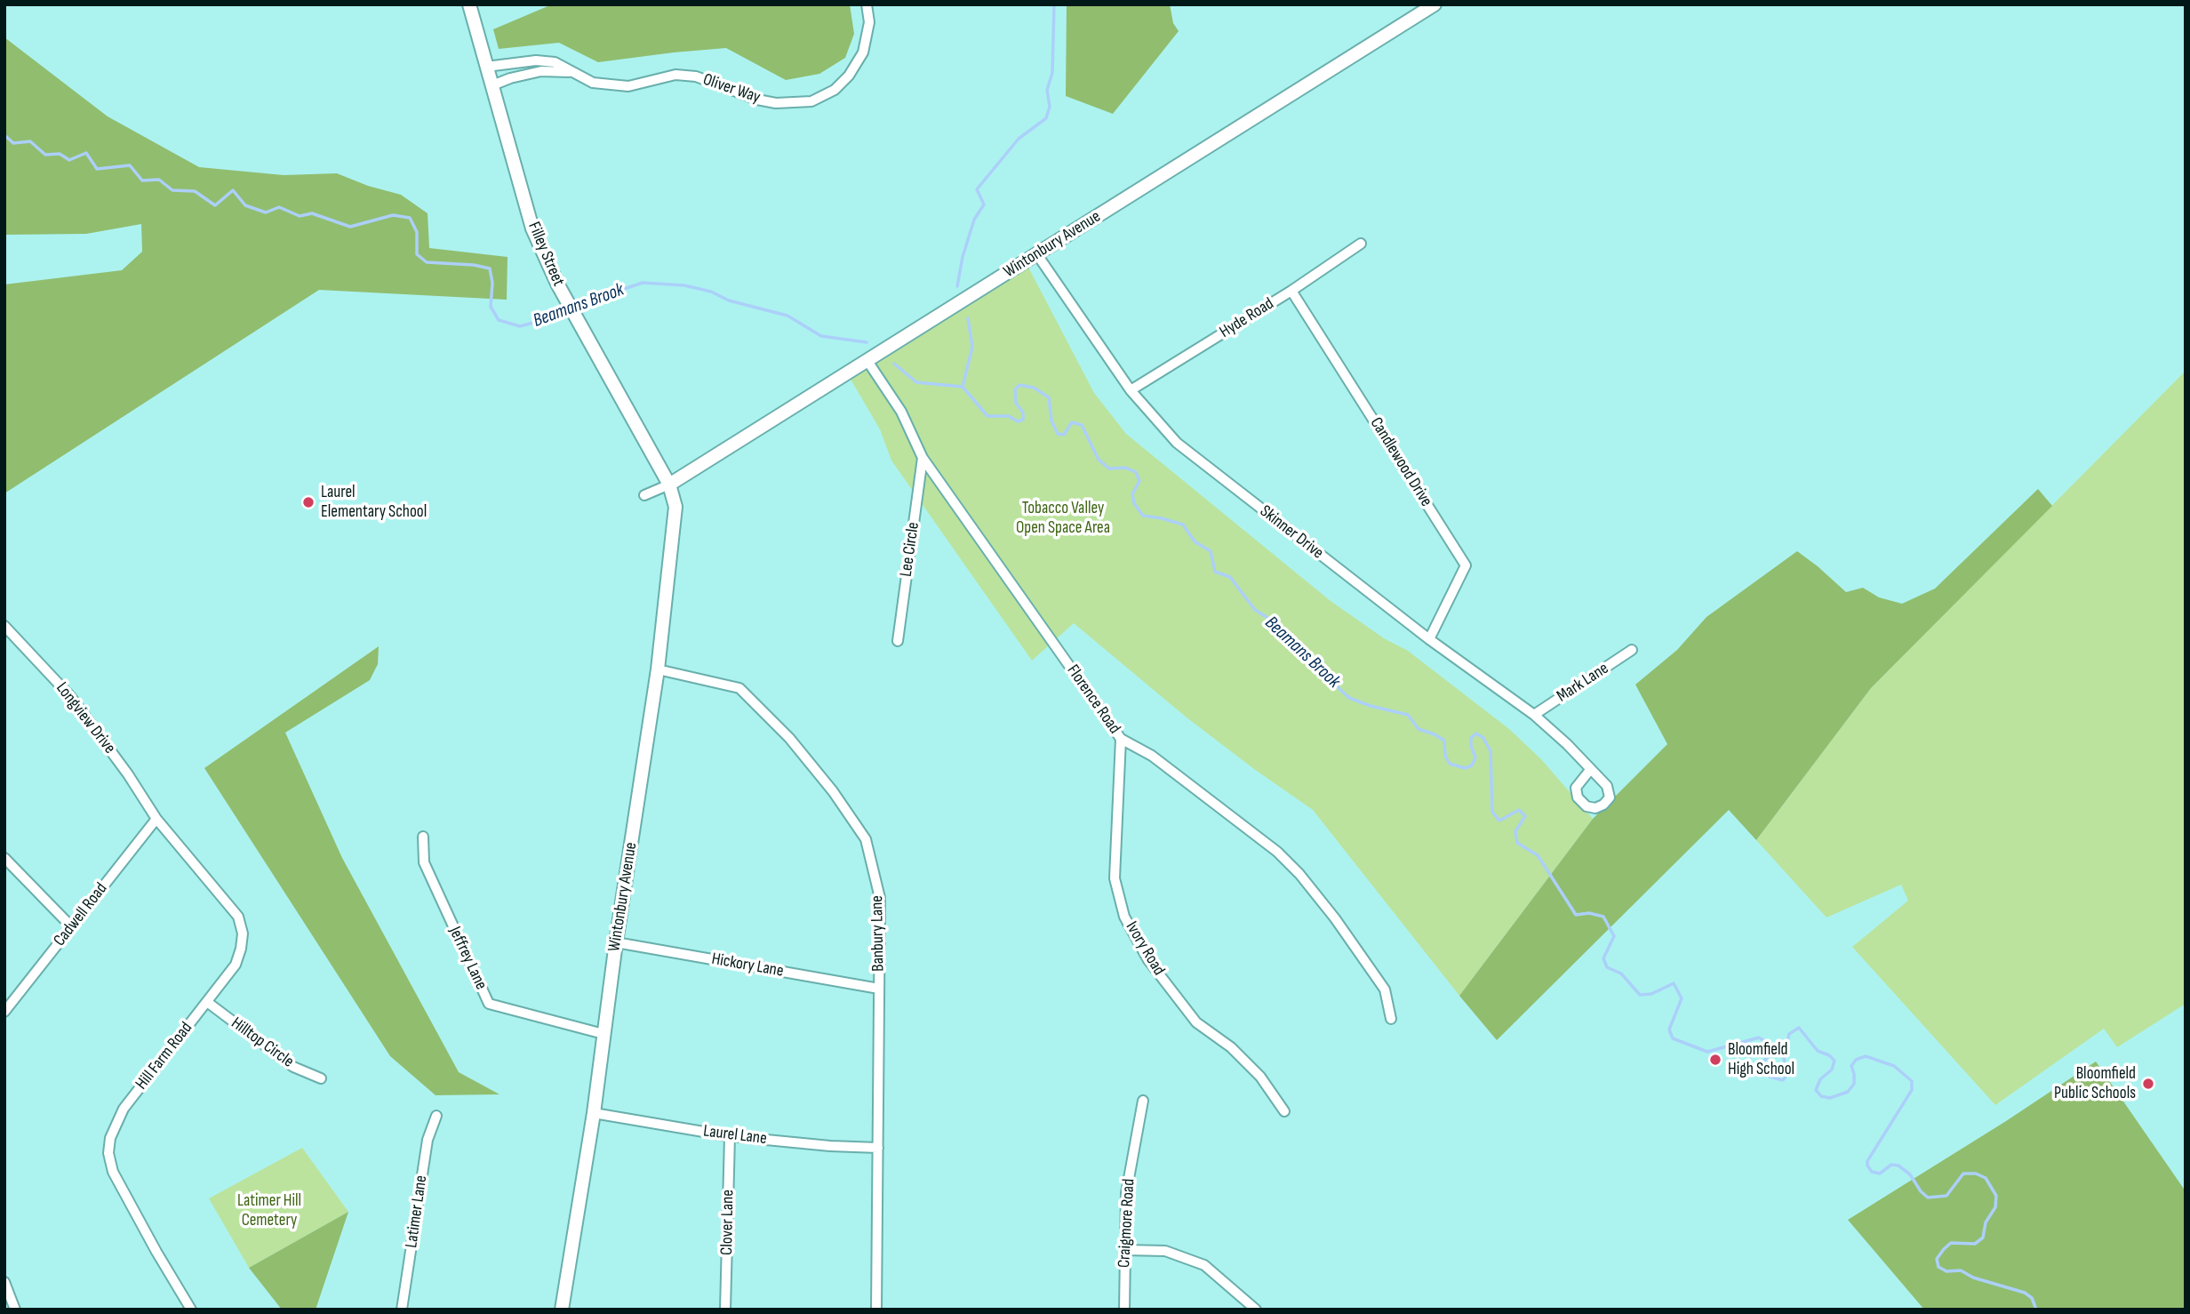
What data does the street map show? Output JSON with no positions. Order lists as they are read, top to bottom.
{
  "streets": {
    "street": [
      "Oliver Way",
      "Wintonbury Avenue",
      "Filley Street",
      "Hyde Road",
      "Candlewood Drive",
      "Skinner Drive",
      "Lee Circle",
      "Mark Lane",
      "Florence Road",
      "Longview Drive",
      "Cadwell Road",
      "Banbury Lane",
      "Ivory Road",
      "Jeffrey Lane",
      "Hickory Lane",
      "Hilltop Circle",
      "Hill Farm Road",
      "Laurel Lane",
      "Latimer Lane",
      "Clover Lane",
      "Craigmore Road"
    ]
  },
  "crossings": [
    ["Oliver Way", "Filley Street"],
    ["Wintonbury Avenue", "Filley Street"],
    ["Wintonbury Avenue", "Skinner Drive"],
    ["Wintonbury Avenue", "Florence Road"],
    ["Wintonbury Avenue", "Banbury Lane"],
    ["Wintonbury Avenue", "Jeffrey Lane"],
    ["Wintonbury Avenue", "Hickory Lane"],
    ["Wintonbury Avenue", "Laurel Lane"],
    ["Hyde Road", "Candlewood Drive"],
    ["Hyde Road", "Skinner Drive"],
    ["Candlewood Drive", "Skinner Drive"],
    ["Skinner Drive", "Mark Lane"],
    ["Lee Circle", "Florence Road"],
    ["Florence Road", "Ivory Road"],
    ["Longview Drive", "Cadwell Road"],
    ["Longview Drive", "Hill Farm Road"],
    ["Cadwell Road", "Hill Farm Road"],
    ["Banbury Lane", "Hickory Lane"],
    ["Banbury Lane", "Laurel Lane"],
    ["Hilltop Circle", "Hill Farm Road"],
    ["Laurel Lane", "Clover Lane"]
  ],
  "water": ["Beamans Brook"],
  "parks": ["Tobacco Valley Open Space Area", "Latimer Hill Cemetery"],
  "places": ["Laurel Elementary School", "Bloomfield High School", "Bloomfield Public Schools"]
}
